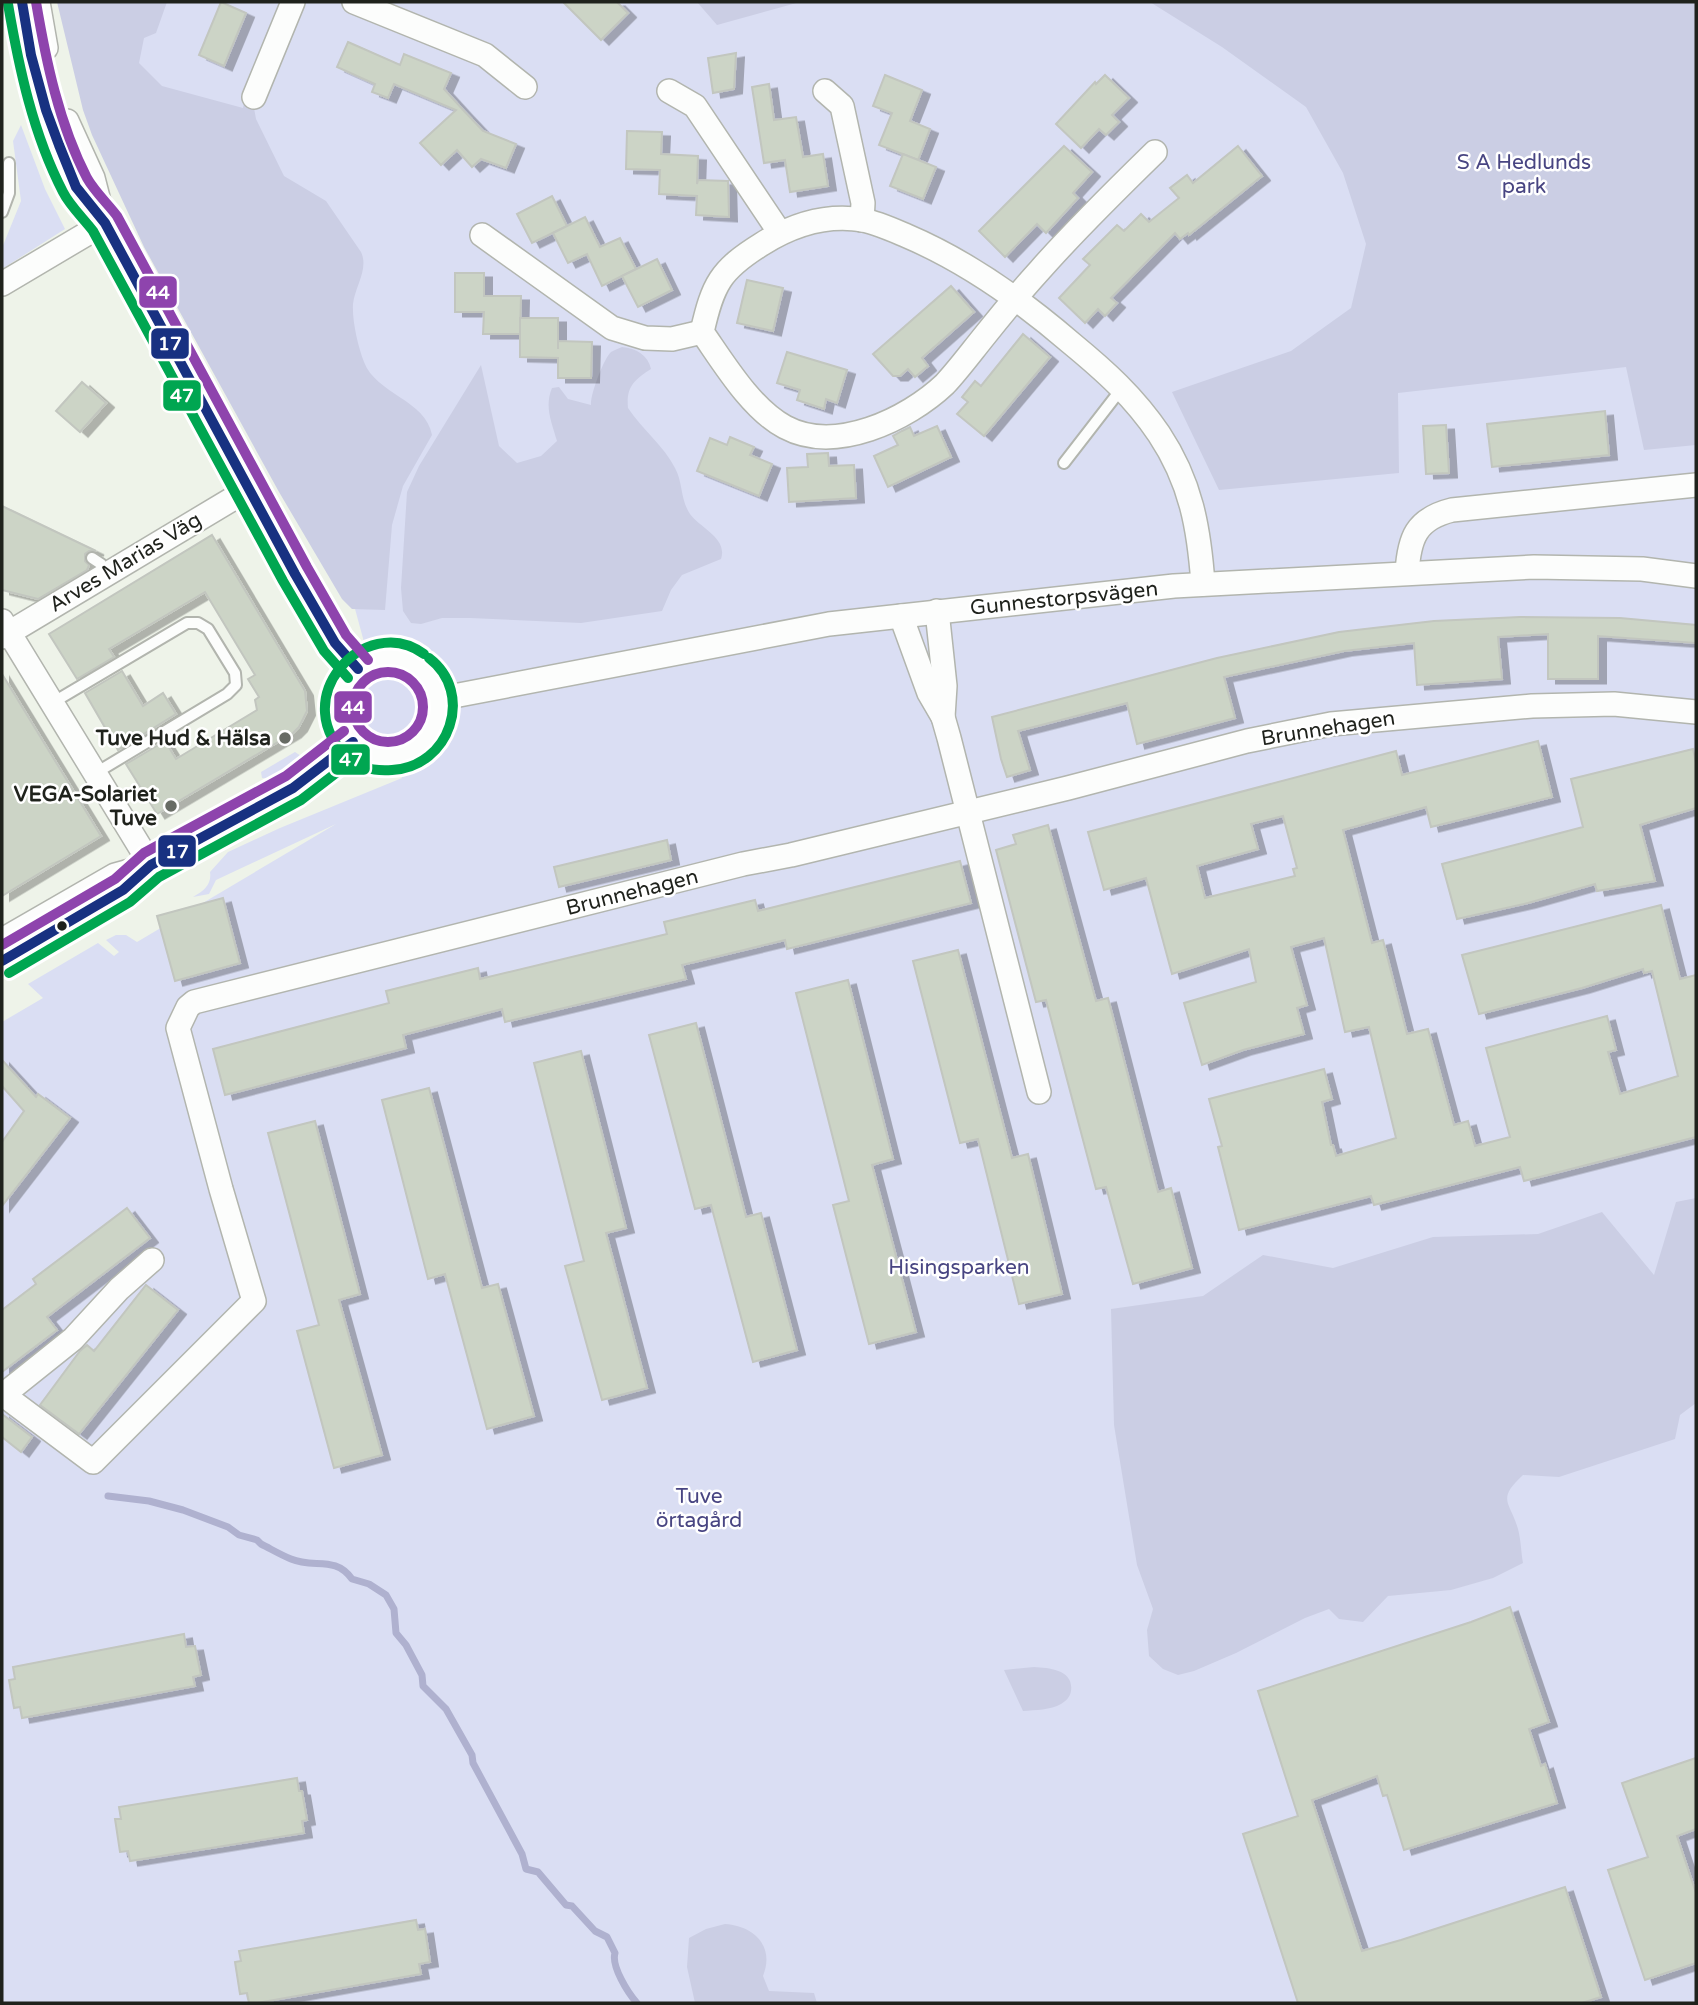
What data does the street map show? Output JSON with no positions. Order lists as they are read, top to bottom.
{
  "streets": {
    "street": ["Arves Marias Väg", "Gunnestorpsvägen", "Brunnehagen"]
  },
  "parks": ["S A Hedlunds park", "Hisingsparken", "Tuve örtagård"],
  "places": ["Tuve Hud & Hälsa", "VEGA-Solariet Tuve"],
  "lines": ["transit line 17", "transit line 44", "transit line 47"]
}
